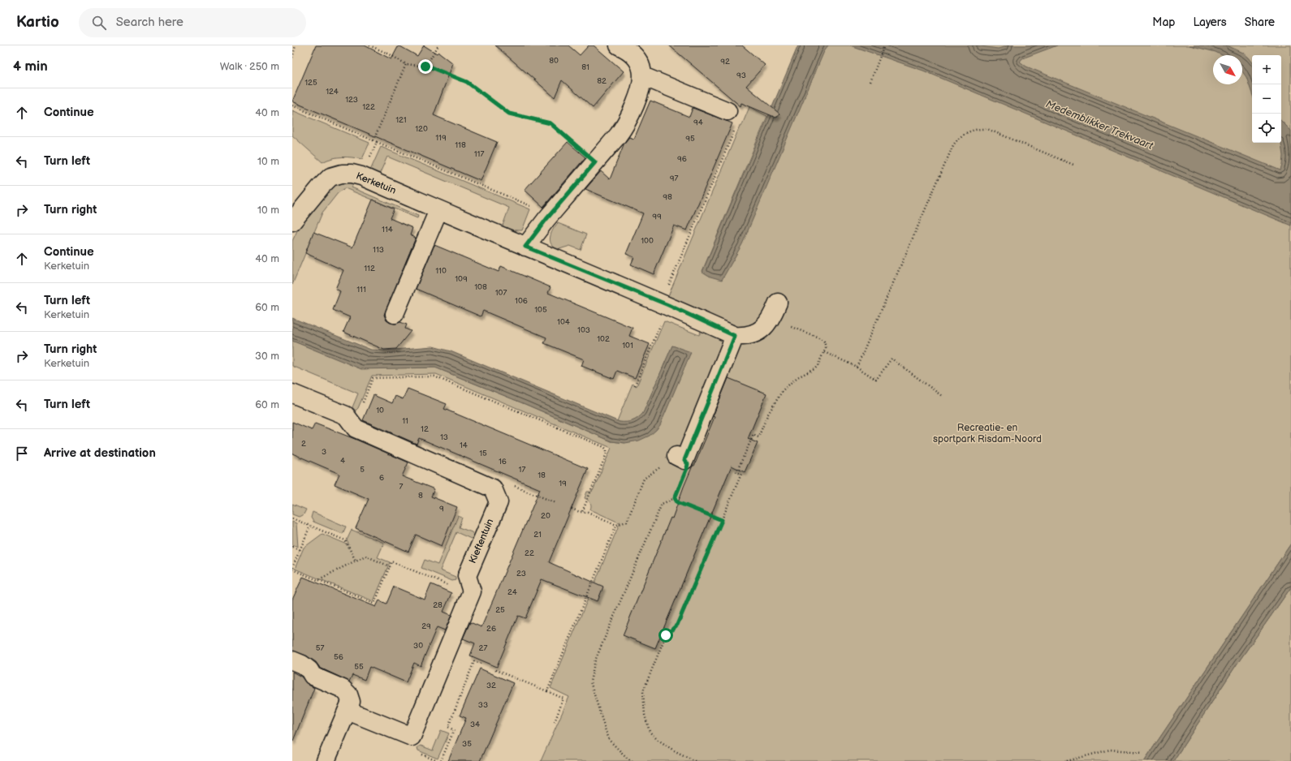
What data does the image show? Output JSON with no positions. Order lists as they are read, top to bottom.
{
  "streets": {
    "street": ["Kerketuin", "Kieftentuin"]
  },
  "water": ["Medemblikker Trekvaart"],
  "parks": ["Recreatie- en sportpark Risdam-Noord"],
  "house_numbers": [
    "80",
    "92",
    "81",
    "93",
    "82",
    "125",
    "124",
    "123",
    "122",
    "121",
    "94",
    "120",
    "119",
    "95",
    "118",
    "117",
    "96",
    "97",
    "98",
    "99",
    "114",
    "100",
    "113",
    "112",
    "110",
    "109",
    "108",
    "111",
    "107",
    "106",
    "105",
    "104",
    "103",
    "102",
    "101",
    "10",
    "11",
    "12",
    "13",
    "2",
    "14",
    "3",
    "15",
    "4",
    "16",
    "5",
    "17",
    "18",
    "6",
    "19",
    "7",
    "8",
    "9",
    "20",
    "21",
    "22",
    "23",
    "24",
    "28",
    "25",
    "29",
    "26",
    "30",
    "57",
    "27",
    "56",
    "55",
    "32",
    "33",
    "34",
    "35"
  ],
  "north": "bottom right",
  "page": {
    "header": "Kartio",
    "search": "Search here",
    "nav": ["Map", "Layers", "Share"],
    "heading": ["4 min", "Walk · 250 m"],
    "map_buttons": ["+", "−"],
    "list": [
      ["Continue", "40 m"],
      ["Turn left", "10 m"],
      ["Turn right", "10 m"],
      ["Continue", "Kerketuin", "40 m"],
      ["Turn left", "Kerketuin", "60 m"],
      ["Turn right", "Kerketuin", "30 m"],
      ["Turn left", "60 m"],
      "Arrive at destination"
    ]
  }
}
